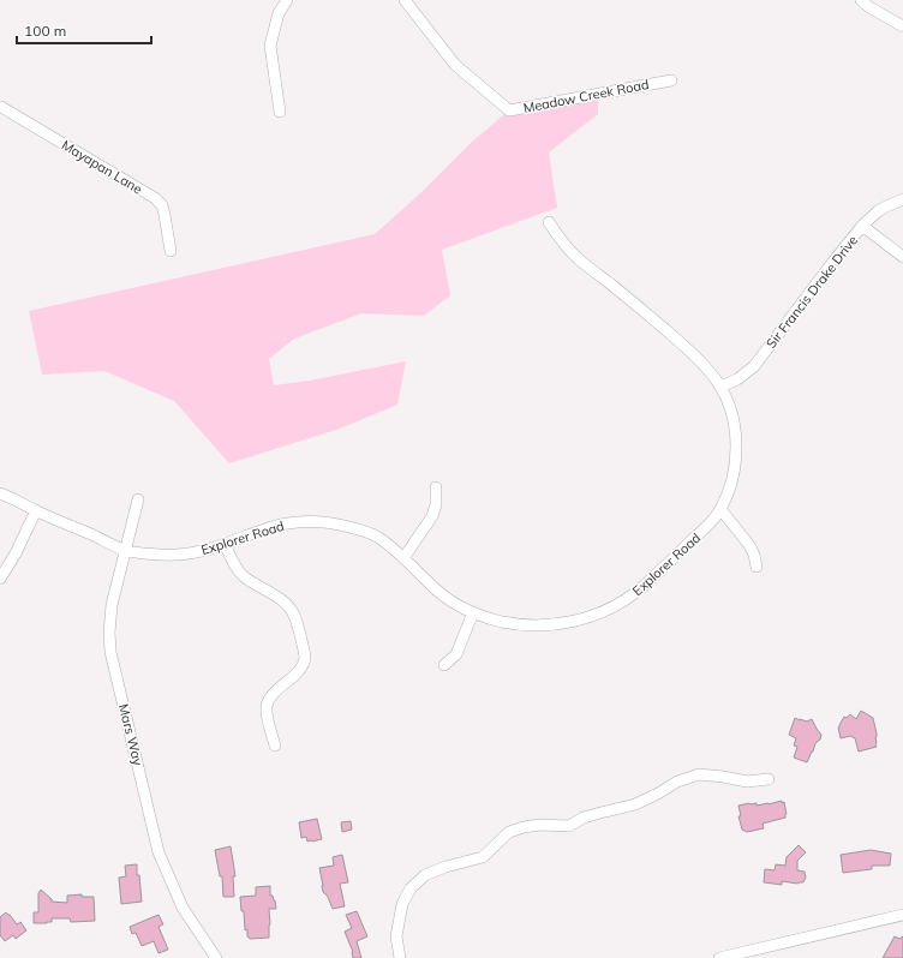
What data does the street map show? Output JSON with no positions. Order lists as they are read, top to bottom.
{
  "streets": {
    "street": [
      "Meadow Creek Road",
      "Mayapan Lane",
      "Sir Francis Drake Drive",
      "Explorer Road",
      "Mars Way"
    ]
  },
  "crossings": [
    ["Sir Francis Drake Drive", "Explorer Road"],
    ["Explorer Road", "Mars Way"]
  ],
  "scale_bar": "100 m"
}
